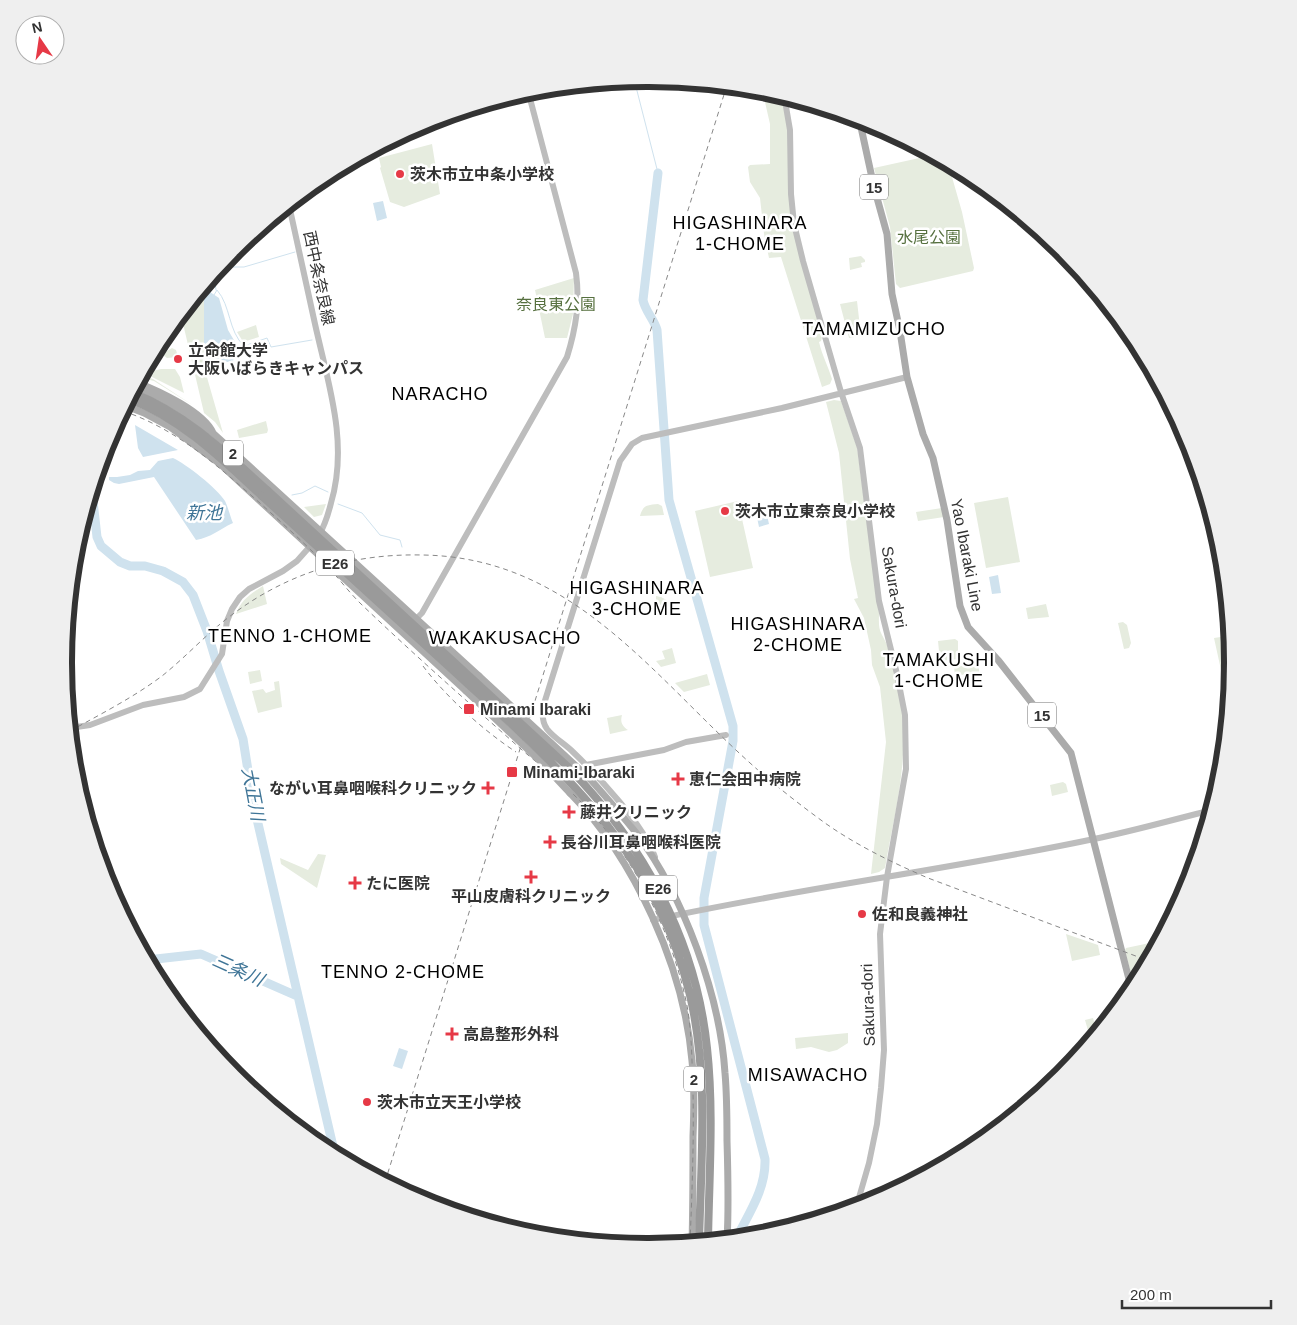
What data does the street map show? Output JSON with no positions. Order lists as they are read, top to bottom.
{
  "streets": {
    "highway": ["E26"],
    "main road": ["15", "2", "Yao Ibaraki Line"],
    "street": ["西中条奈良線", "Sakura-dori"]
  },
  "crossings": [
    ["西中条奈良線", "2"]
  ],
  "districts": [
    "HIGASHINARA 1-CHOME",
    "TAMAMIZUCHO",
    "NARACHO",
    "HIGASHINARA 3-CHOME",
    "HIGASHINARA 2-CHOME",
    "TENNO 1-CHOME",
    "WAKAKUSACHO",
    "TAMAKUSHI 1-CHOME",
    "TENNO 2-CHOME",
    "MISAWACHO"
  ],
  "water": ["新池", "大正川", "三条川"],
  "parks": ["水尾公園", "奈良東公園"],
  "places": {
    "other": [
      "茨木市立中条小学校",
      "立命館大学 大阪いばらきキャンパス",
      "茨木市立東奈良小学校",
      "佐和良義神社",
      "茨木市立天王小学校"
    ],
    "transit": ["Minami Ibaraki", "Minami-Ibaraki"],
    "health": [
      "恵仁会田中病院",
      "ながい耳鼻咽喉科クリニック",
      "藤井クリニック",
      "長谷川耳鼻咽喉科医院",
      "平山皮膚科クリニック",
      "たに医院",
      "高島整形外科"
    ]
  },
  "scale_bar": "200 m",
  "north": "top"
}
